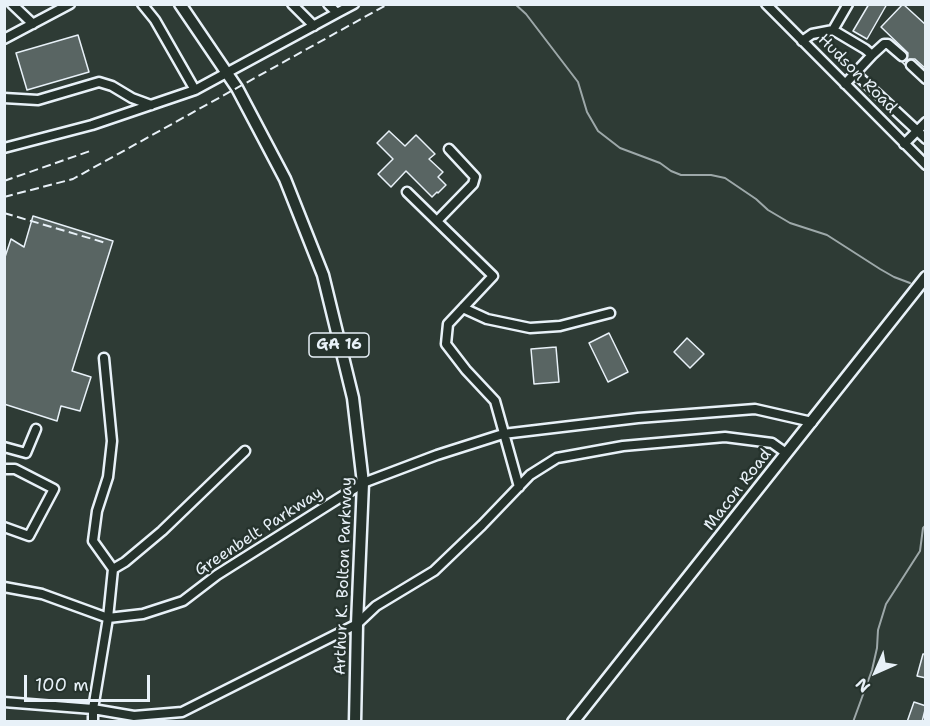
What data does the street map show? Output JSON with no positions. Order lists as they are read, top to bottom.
{
  "streets": {
    "main road": ["GA 16", "Macon Road", "Arthur K. Bolton Parkway"],
    "street": ["Hudson Road", "Greenbelt Parkway"]
  },
  "crossings": [
    ["Macon Road", "Greenbelt Parkway"],
    ["Greenbelt Parkway", "Arthur K. Bolton Parkway"]
  ],
  "scale_bar": "100 m",
  "north": "bottom left"
}
